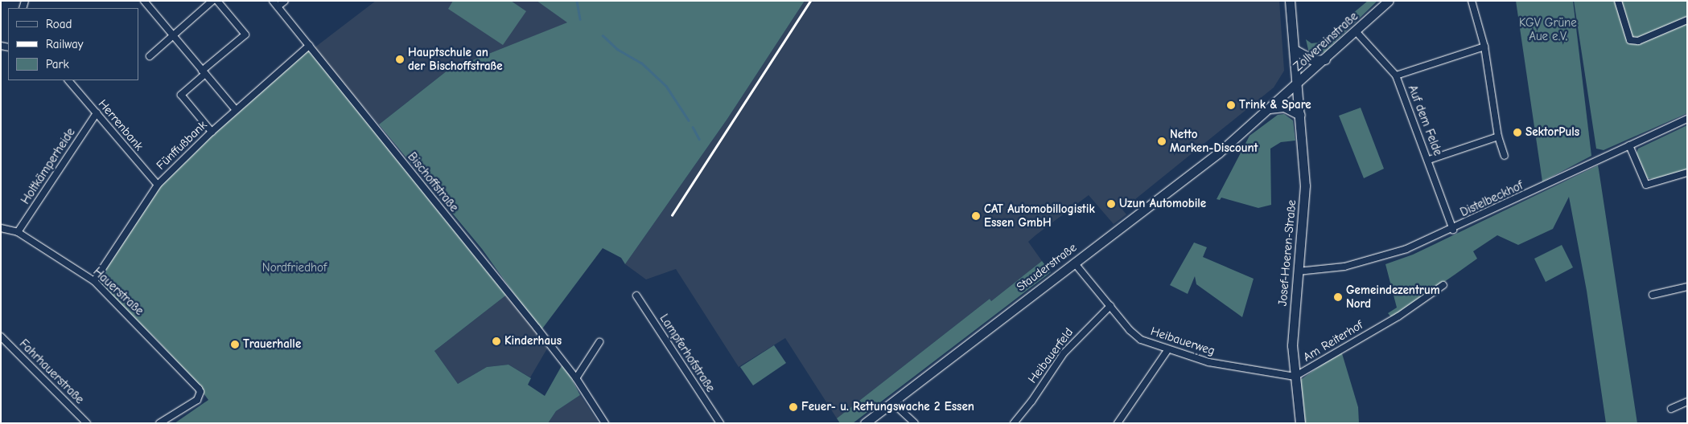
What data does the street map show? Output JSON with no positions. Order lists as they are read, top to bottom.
{
  "streets": {
    "main road": ["Zollvereinstraße", "Josef-Hoeren-Straße", "Stauderstraße"],
    "street": [
      "Auf dem Felde",
      "Herrenbank",
      "Fünffußbank",
      "Holtkämperheide",
      "Bischoffstraße",
      "Distelbeckhof",
      "Hauerstraße",
      "Heibauerweg",
      "Am Reiterhof",
      "Lampferhofstraße",
      "Heibauerfeld",
      "Fahrhauerstraße"
    ]
  },
  "crossings": [
    ["Zollvereinstraße", "Auf dem Felde"],
    ["Zollvereinstraße", "Josef-Hoeren-Straße"],
    ["Zollvereinstraße", "Stauderstraße"],
    ["Auf dem Felde", "Distelbeckhof"],
    ["Herrenbank", "Fünffußbank"],
    ["Herrenbank", "Holtkämperheide"],
    ["Fünffußbank", "Bischoffstraße"],
    ["Fünffußbank", "Hauerstraße"],
    ["Holtkämperheide", "Hauerstraße"],
    ["Distelbeckhof", "Josef-Hoeren-Straße"],
    ["Josef-Hoeren-Straße", "Stauderstraße"],
    ["Josef-Hoeren-Straße", "Heibauerweg"],
    ["Josef-Hoeren-Straße", "Am Reiterhof"],
    ["Stauderstraße", "Heibauerweg"],
    ["Heibauerweg", "Am Reiterhof"],
    ["Heibauerweg", "Heibauerfeld"]
  ],
  "parks": ["KGV Grüne Aue e.V.", "Nordfriedhof"],
  "places": [
    "Hauptschule an der Bischoffstraße",
    "Trink & Spare",
    "SektorPuls",
    "Netto Marken-Discount",
    "Uzun Automobile",
    "CAT Automobillogistik Essen GmbH",
    "Gemeindezentrum Nord",
    "Kinderhaus",
    "Trauerhalle",
    "Feuer- u. Rettungswache 2 Essen"
  ],
  "legend": ["Road", "Railway", "Park"]
}
